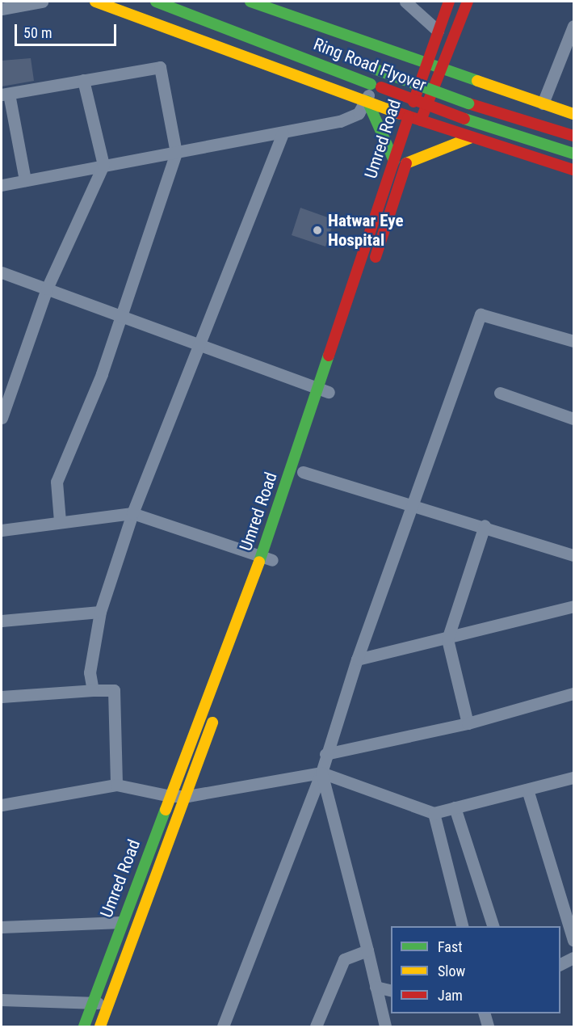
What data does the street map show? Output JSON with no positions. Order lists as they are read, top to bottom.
{
  "streets": {
    "main road": ["Ring Road Flyover", "Umred Road"]
  },
  "places": ["Hatwar Eye Hospital"],
  "legend": ["Fast", "Slow", "Jam"],
  "scale_bar": "50 m"
}
